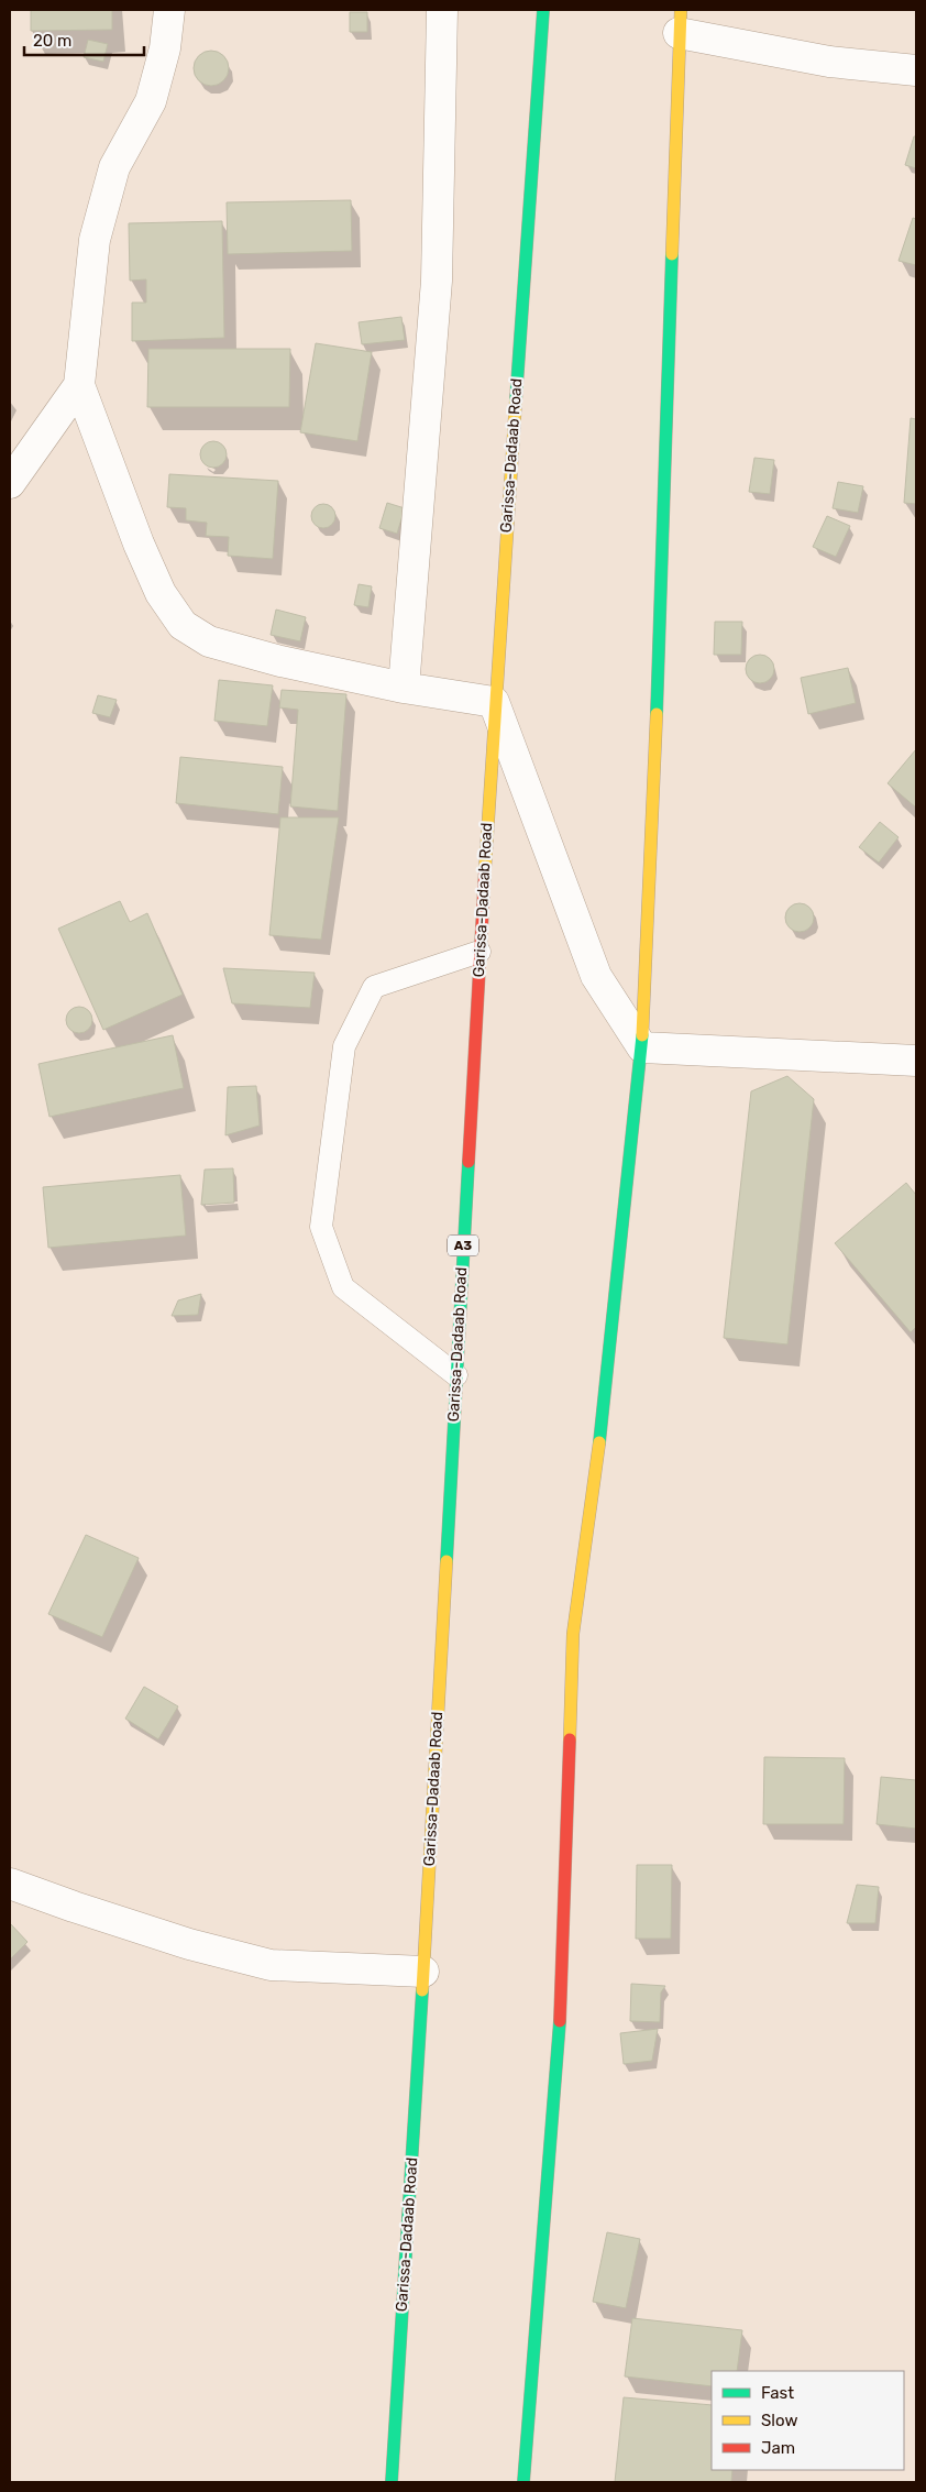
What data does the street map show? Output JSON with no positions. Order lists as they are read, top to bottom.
{
  "streets": {
    "main road": ["Garissa-Dadaab Road", "A3"]
  },
  "legend": ["Fast", "Slow", "Jam"],
  "scale_bar": "20 m"
}
